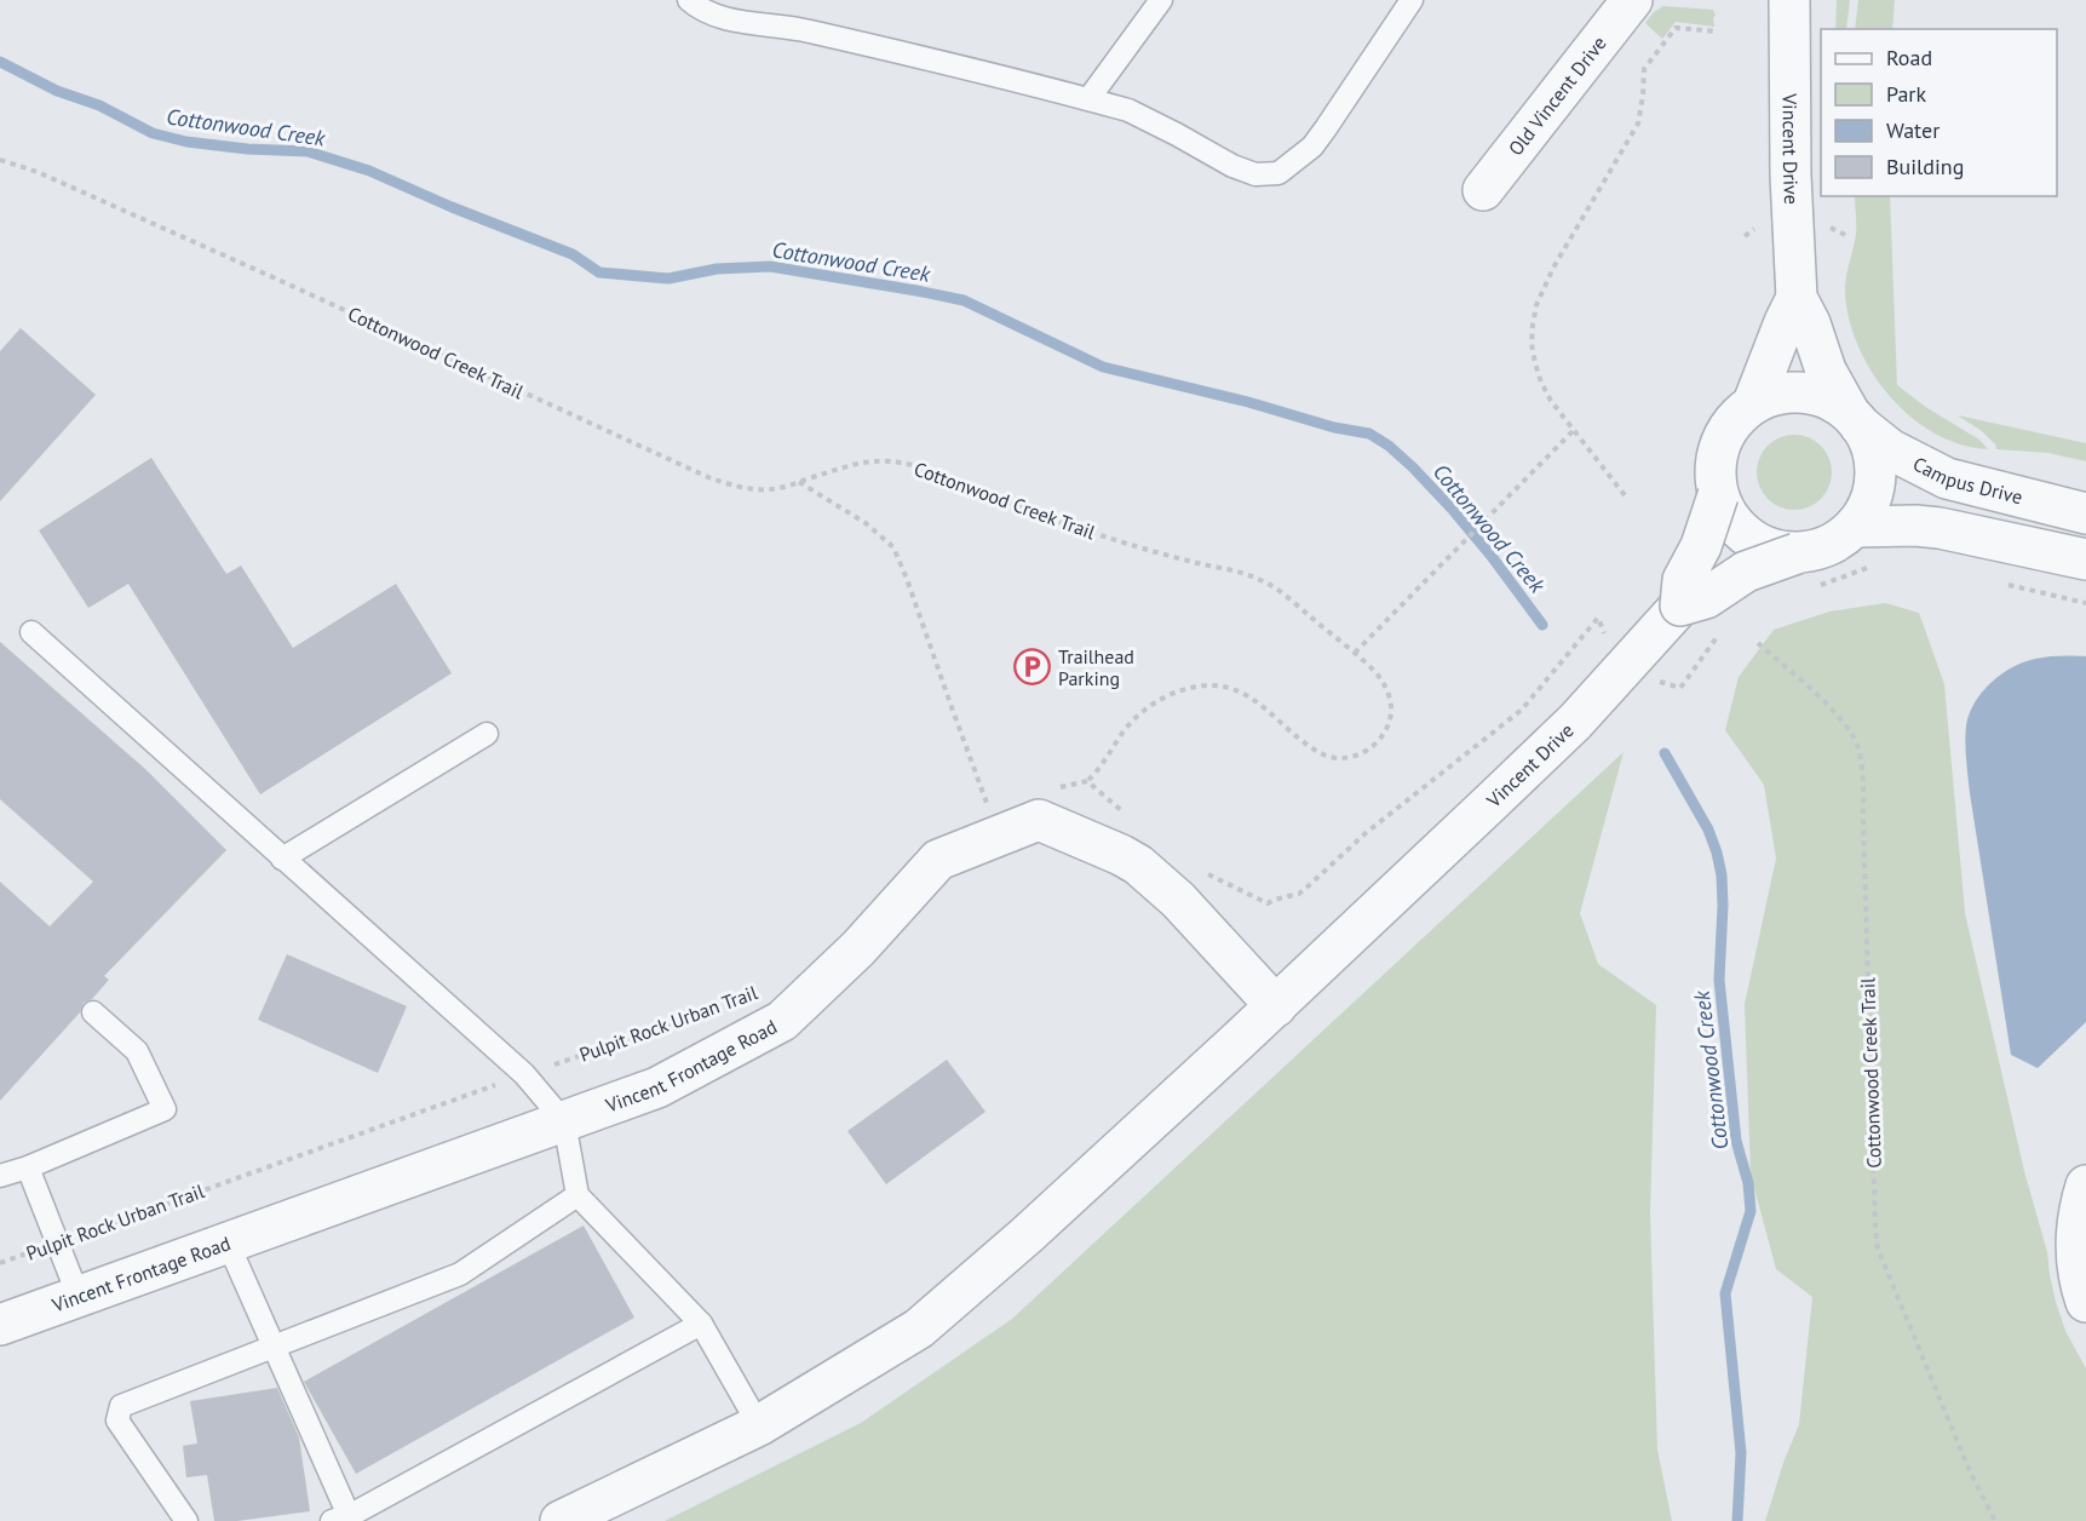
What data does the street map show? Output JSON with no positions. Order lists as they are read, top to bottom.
{
  "streets": {
    "street": [
      "Old Vincent Drive",
      "Vincent Drive",
      "Campus Drive",
      "Vincent Frontage Road"
    ],
    "path": ["Cottonwood Creek Trail", "Pulpit Rock Urban Trail"]
  },
  "crossings": [
    ["Vincent Drive", "Campus Drive"],
    ["Vincent Drive", "Vincent Frontage Road"]
  ],
  "water": ["Cottonwood Creek"],
  "places": {
    "parking": ["Trailhead Parking"]
  },
  "legend": [
    "Road",
    "Park",
    "Water",
    "Building"
  ]
}
